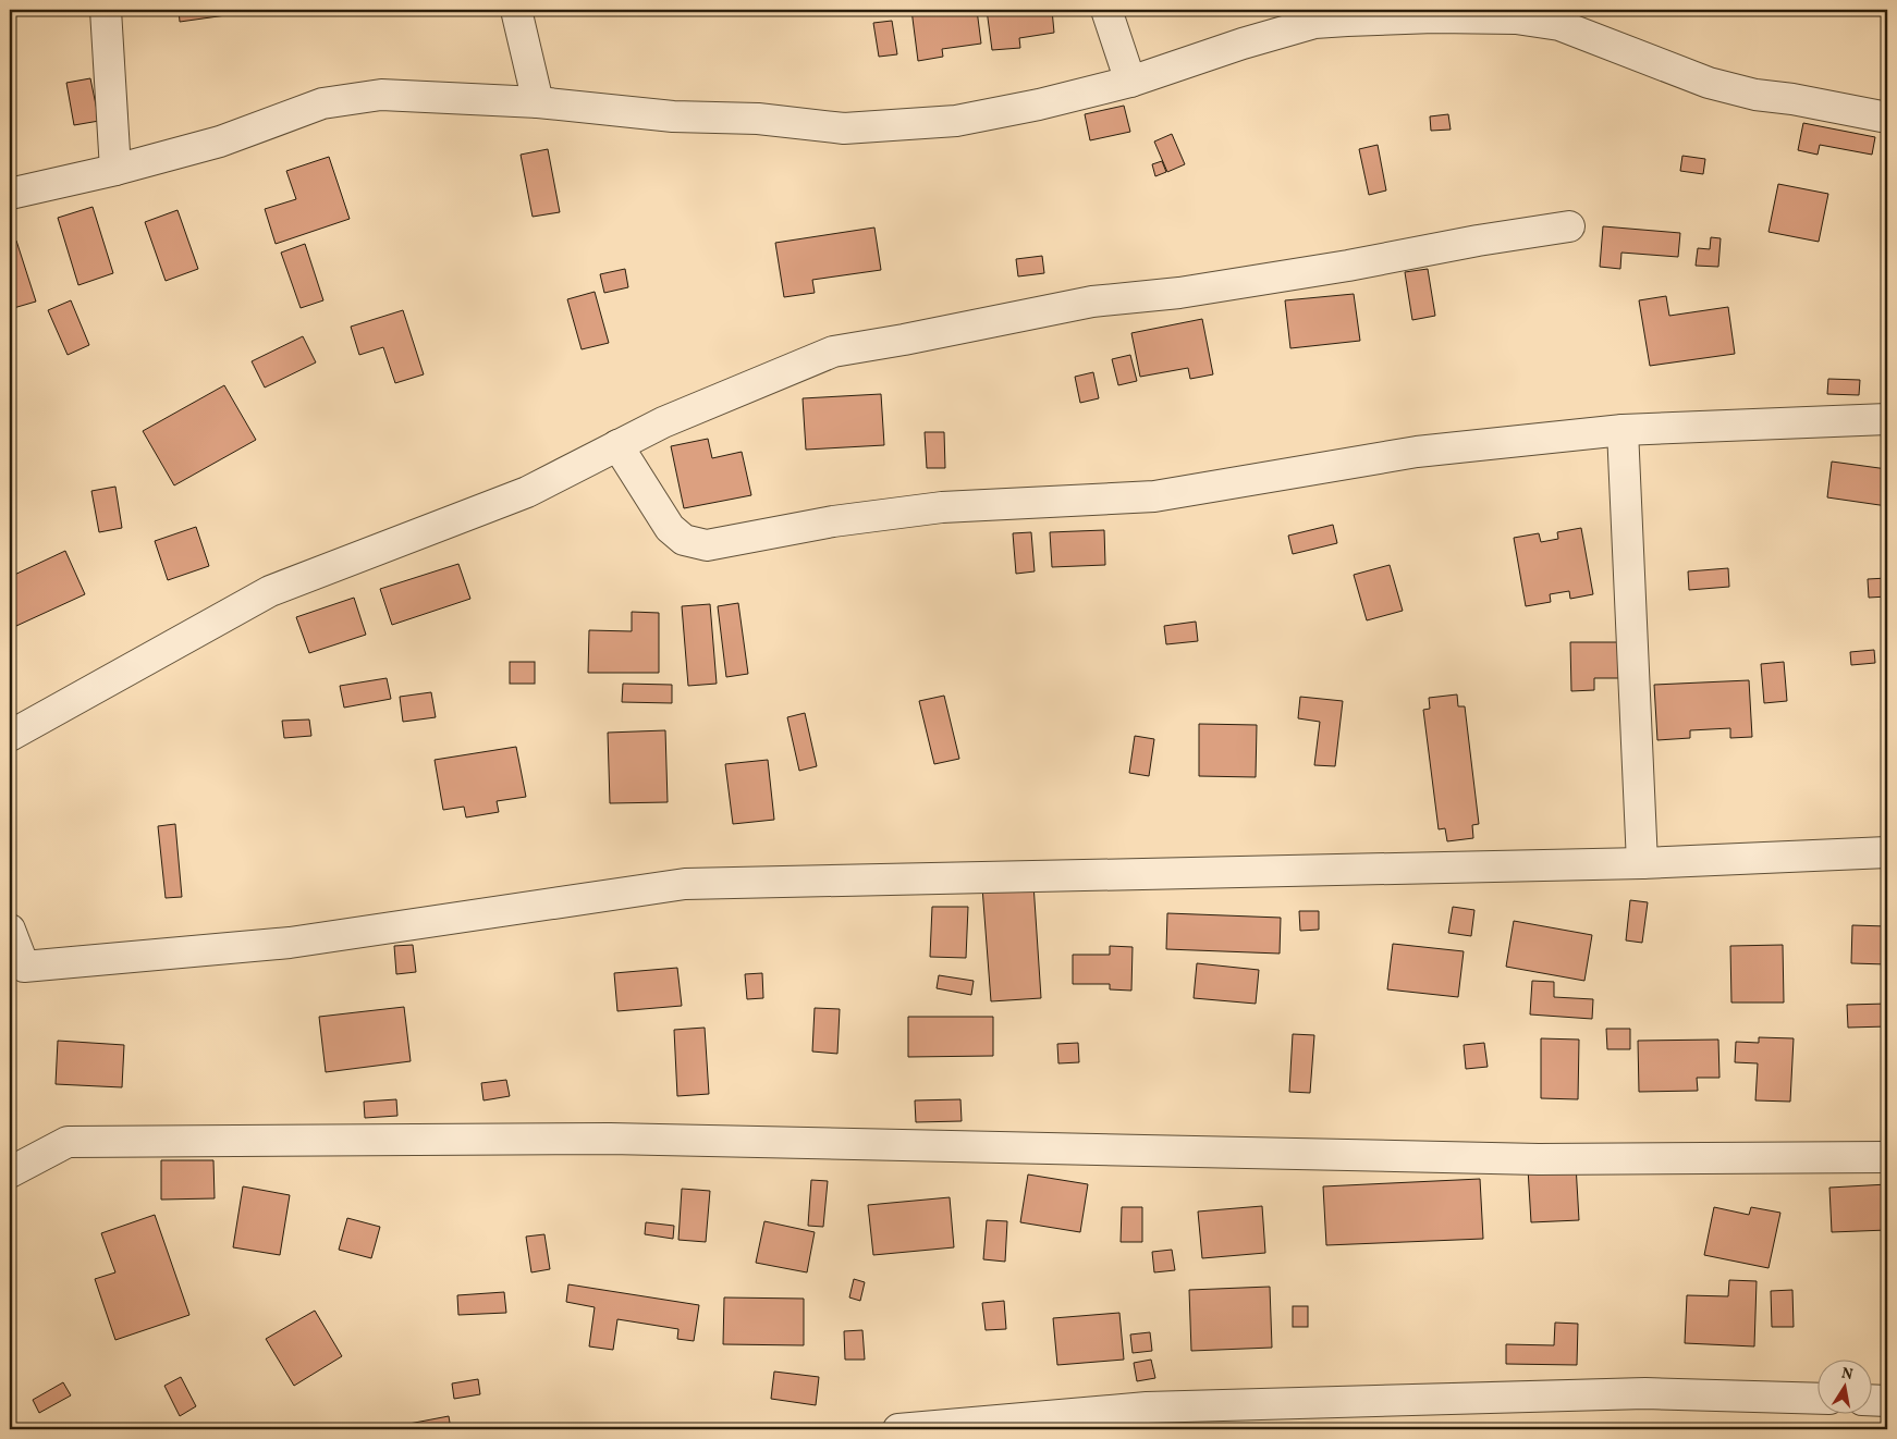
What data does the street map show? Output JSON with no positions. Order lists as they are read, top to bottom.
{
  "north": "top"
}
